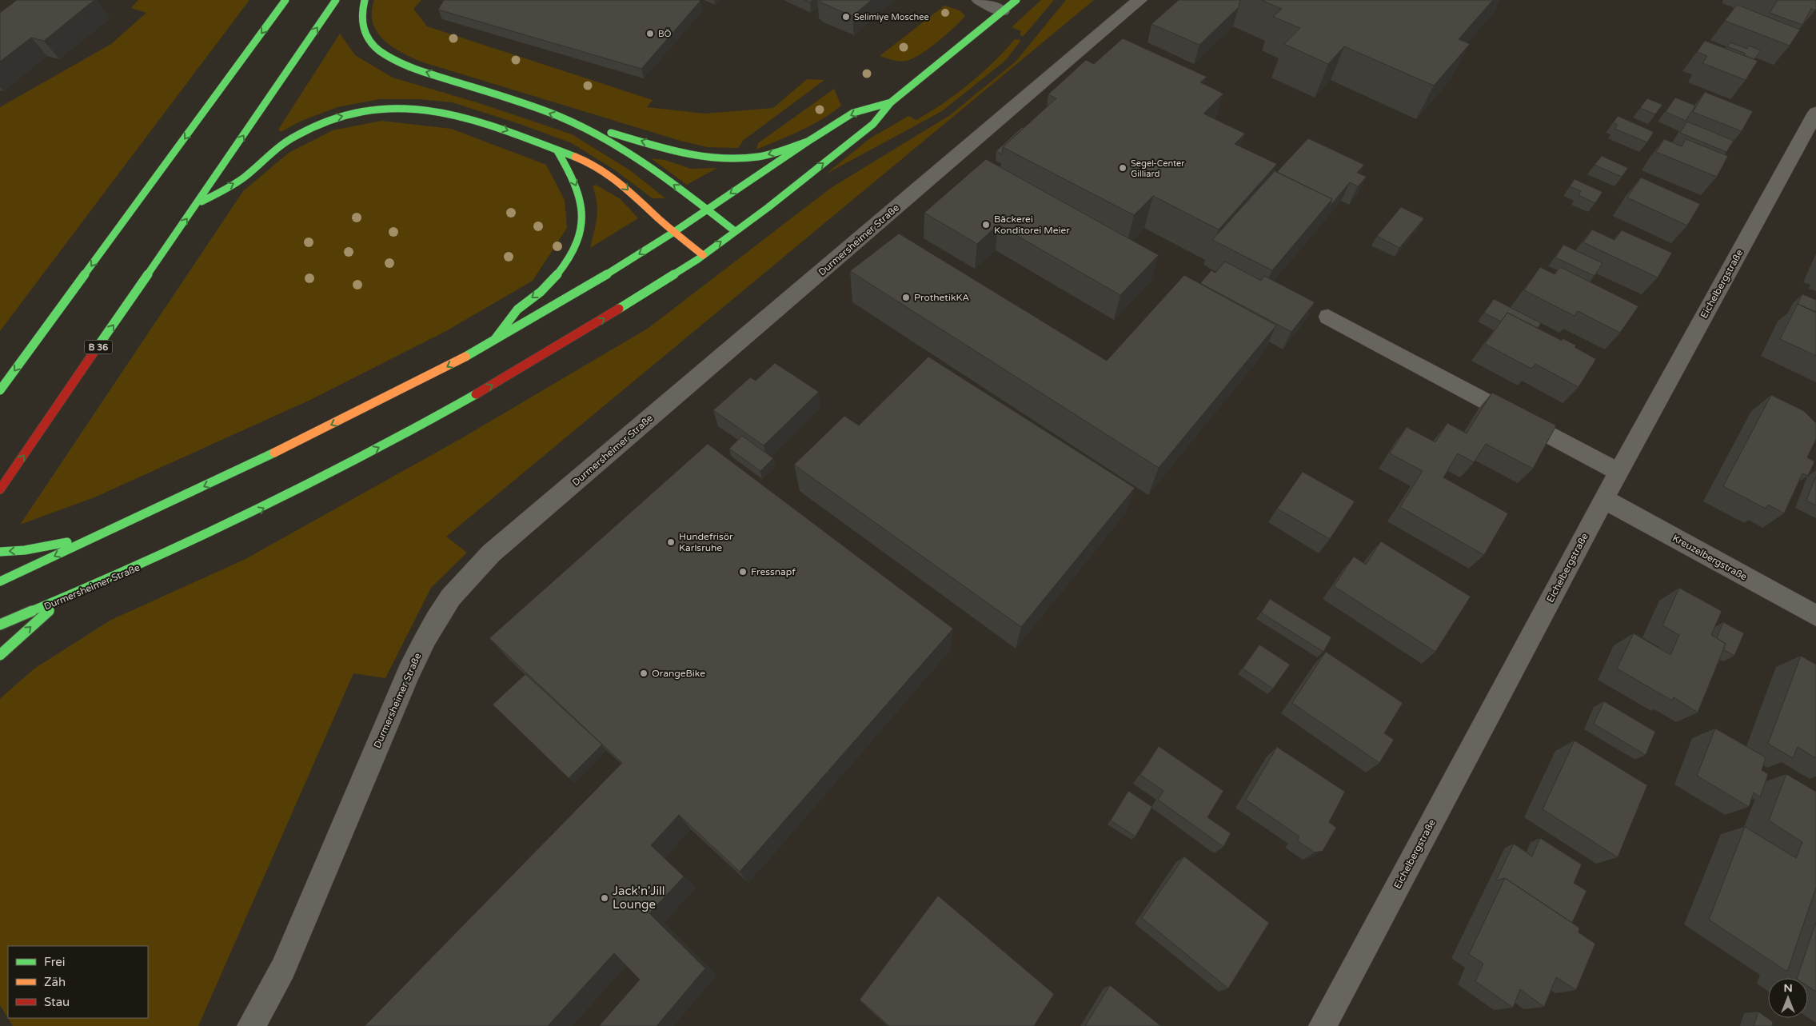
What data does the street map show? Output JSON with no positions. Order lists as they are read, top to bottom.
{
  "streets": {
    "main road": ["Durmersheimer Straße", "B 36"],
    "street": ["Eichelbergstraße", "Kreuzelbergstraße"]
  },
  "crossings": [
    ["Eichelbergstraße", "Kreuzelbergstraße"]
  ],
  "places": [
    "Selimiye Moschee",
    "BÖ",
    "Segel-Center Gilliard",
    "Bäckerei Konditorei Meier",
    "ProthetikKA",
    "Hundefrisör Karlsruhe",
    "Fressnapf",
    "OrangeBike",
    "Jack'n'Jill Lounge"
  ],
  "legend": ["Frei", "Zäh", "Stau"],
  "north": "top"
}
